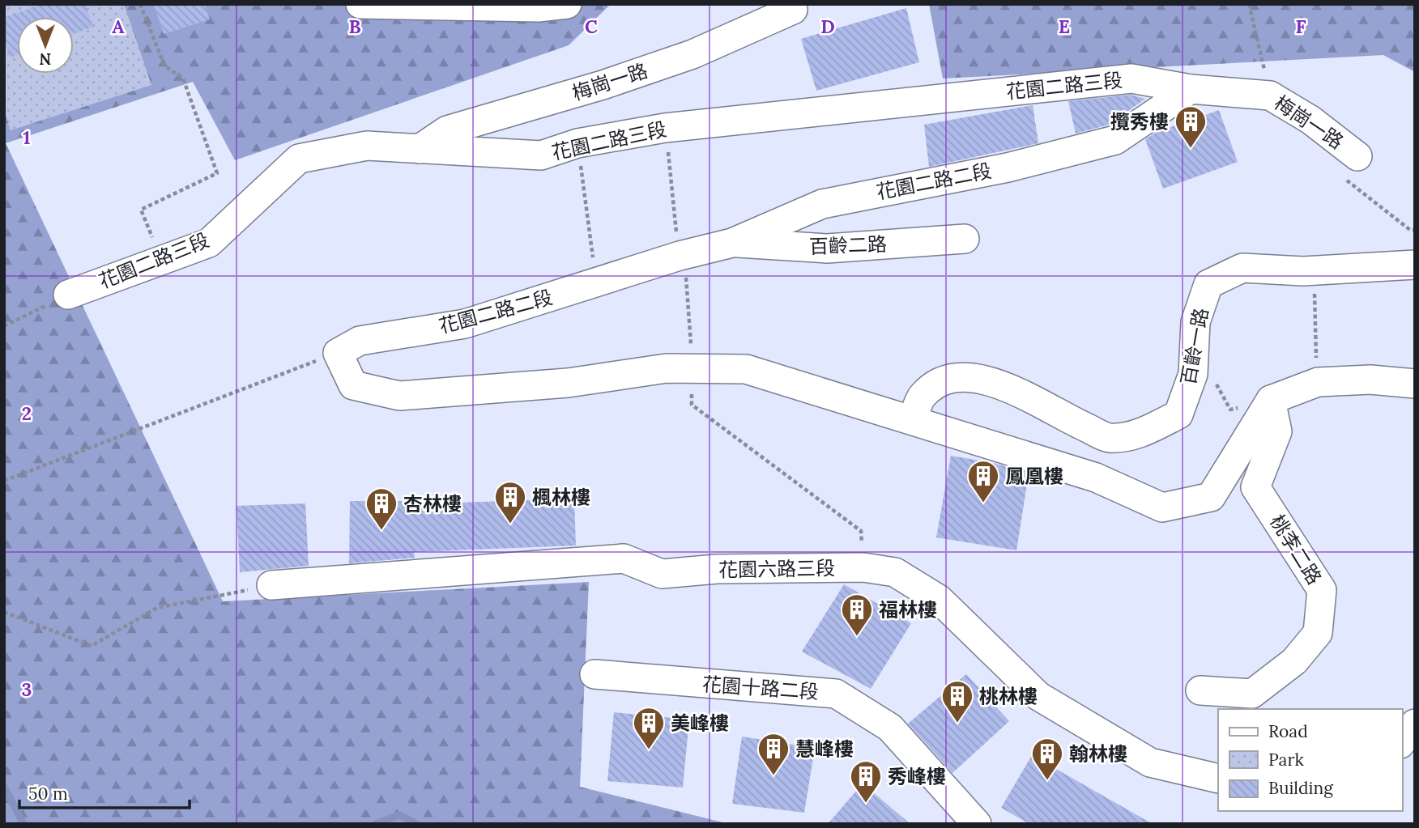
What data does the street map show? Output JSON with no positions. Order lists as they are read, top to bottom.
{
  "streets": {
    "street": [
      "梅崗一路",
      "花園二路三段",
      "花園二路二段",
      "百齡二路",
      "百齡一路",
      "桃李二路",
      "花園六路三段",
      "花園十路二段"
    ]
  },
  "crossings": [
    ["梅崗一路", "花園二路三段"],
    ["梅崗一路", "花園二路二段"],
    ["花園二路三段", "花園二路二段"],
    ["花園二路二段", "百齡二路"]
  ],
  "places": {
    "building": [
      "攬秀樓",
      "鳳凰樓",
      "楓林樓",
      "杏林樓",
      "福林樓",
      "桃林樓",
      "美峰樓",
      "慧峰樓",
      "翰林樓",
      "秀峰樓"
    ]
  },
  "legend": ["Road", "Park", "Building"],
  "scale_bar": "50 m",
  "north": "bottom",
  "grid": {
    "columns": [
      "A",
      "B",
      "C",
      "D",
      "E",
      "F"
    ],
    "rows": ["1", "2", "3"]
  }
}
